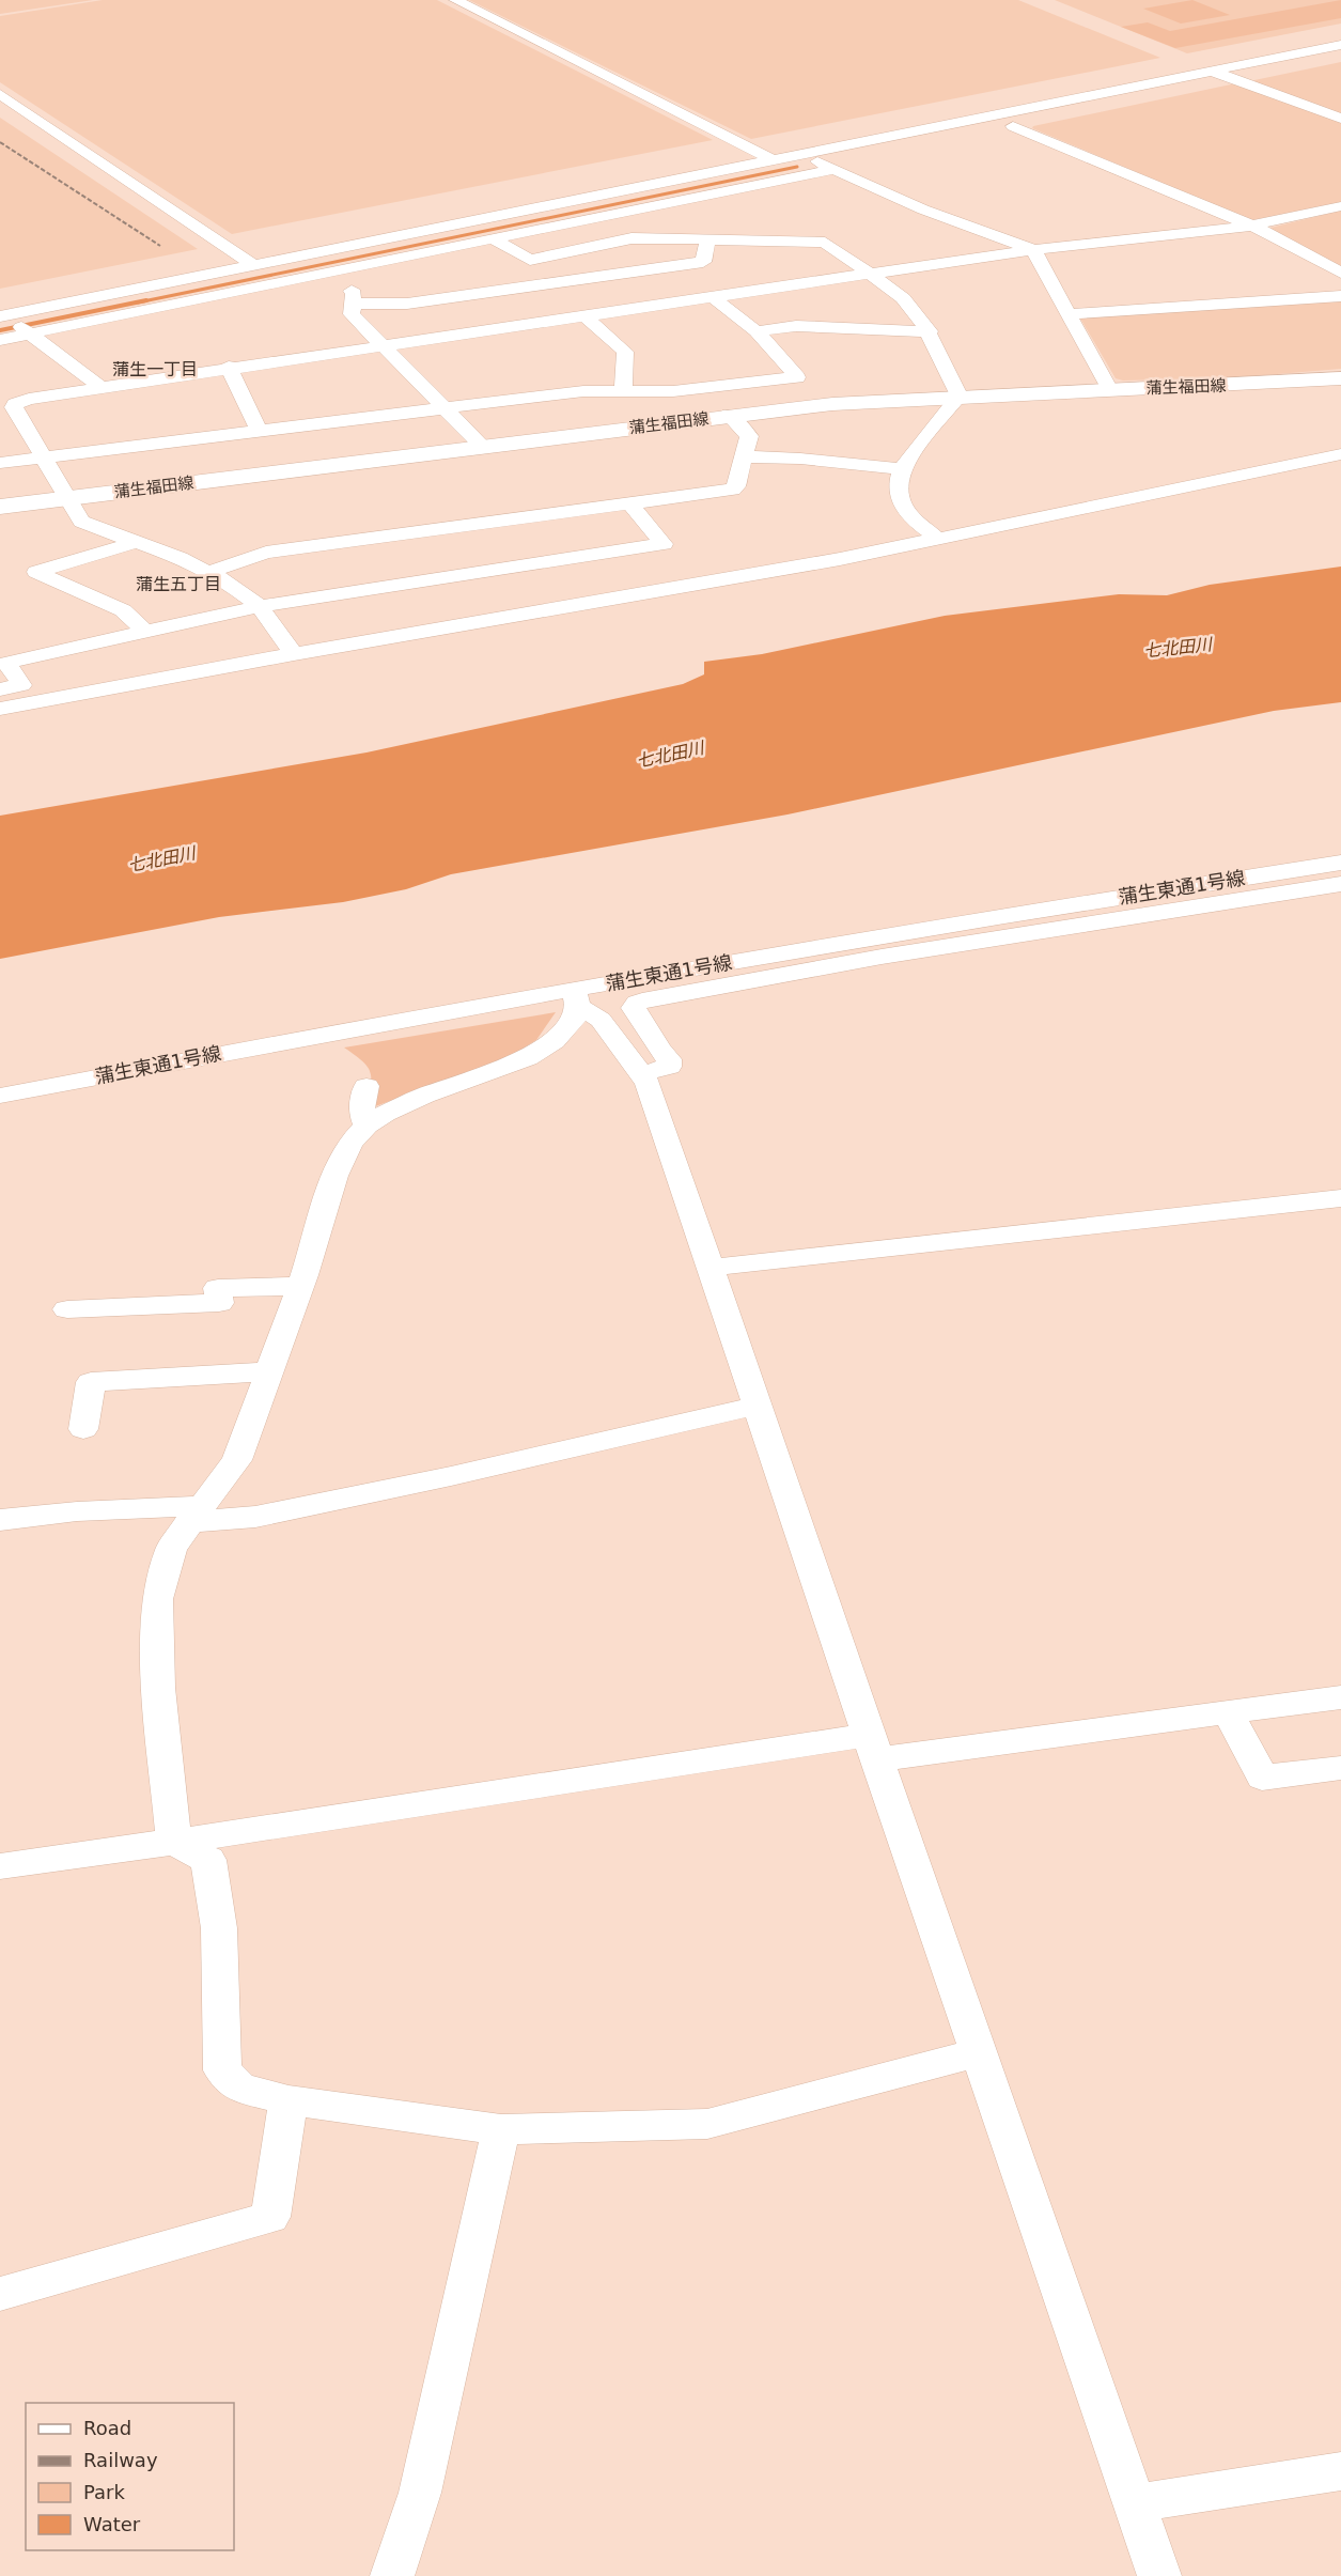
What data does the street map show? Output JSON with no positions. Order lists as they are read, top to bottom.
{
  "streets": {
    "main road": ["蒲生福田線"],
    "street": ["蒲生東通1号線"]
  },
  "districts": ["蒲生一丁目", "蒲生五丁目"],
  "water": ["七北田川"],
  "legend": [
    "Road",
    "Railway",
    "Park",
    "Water"
  ]
}
